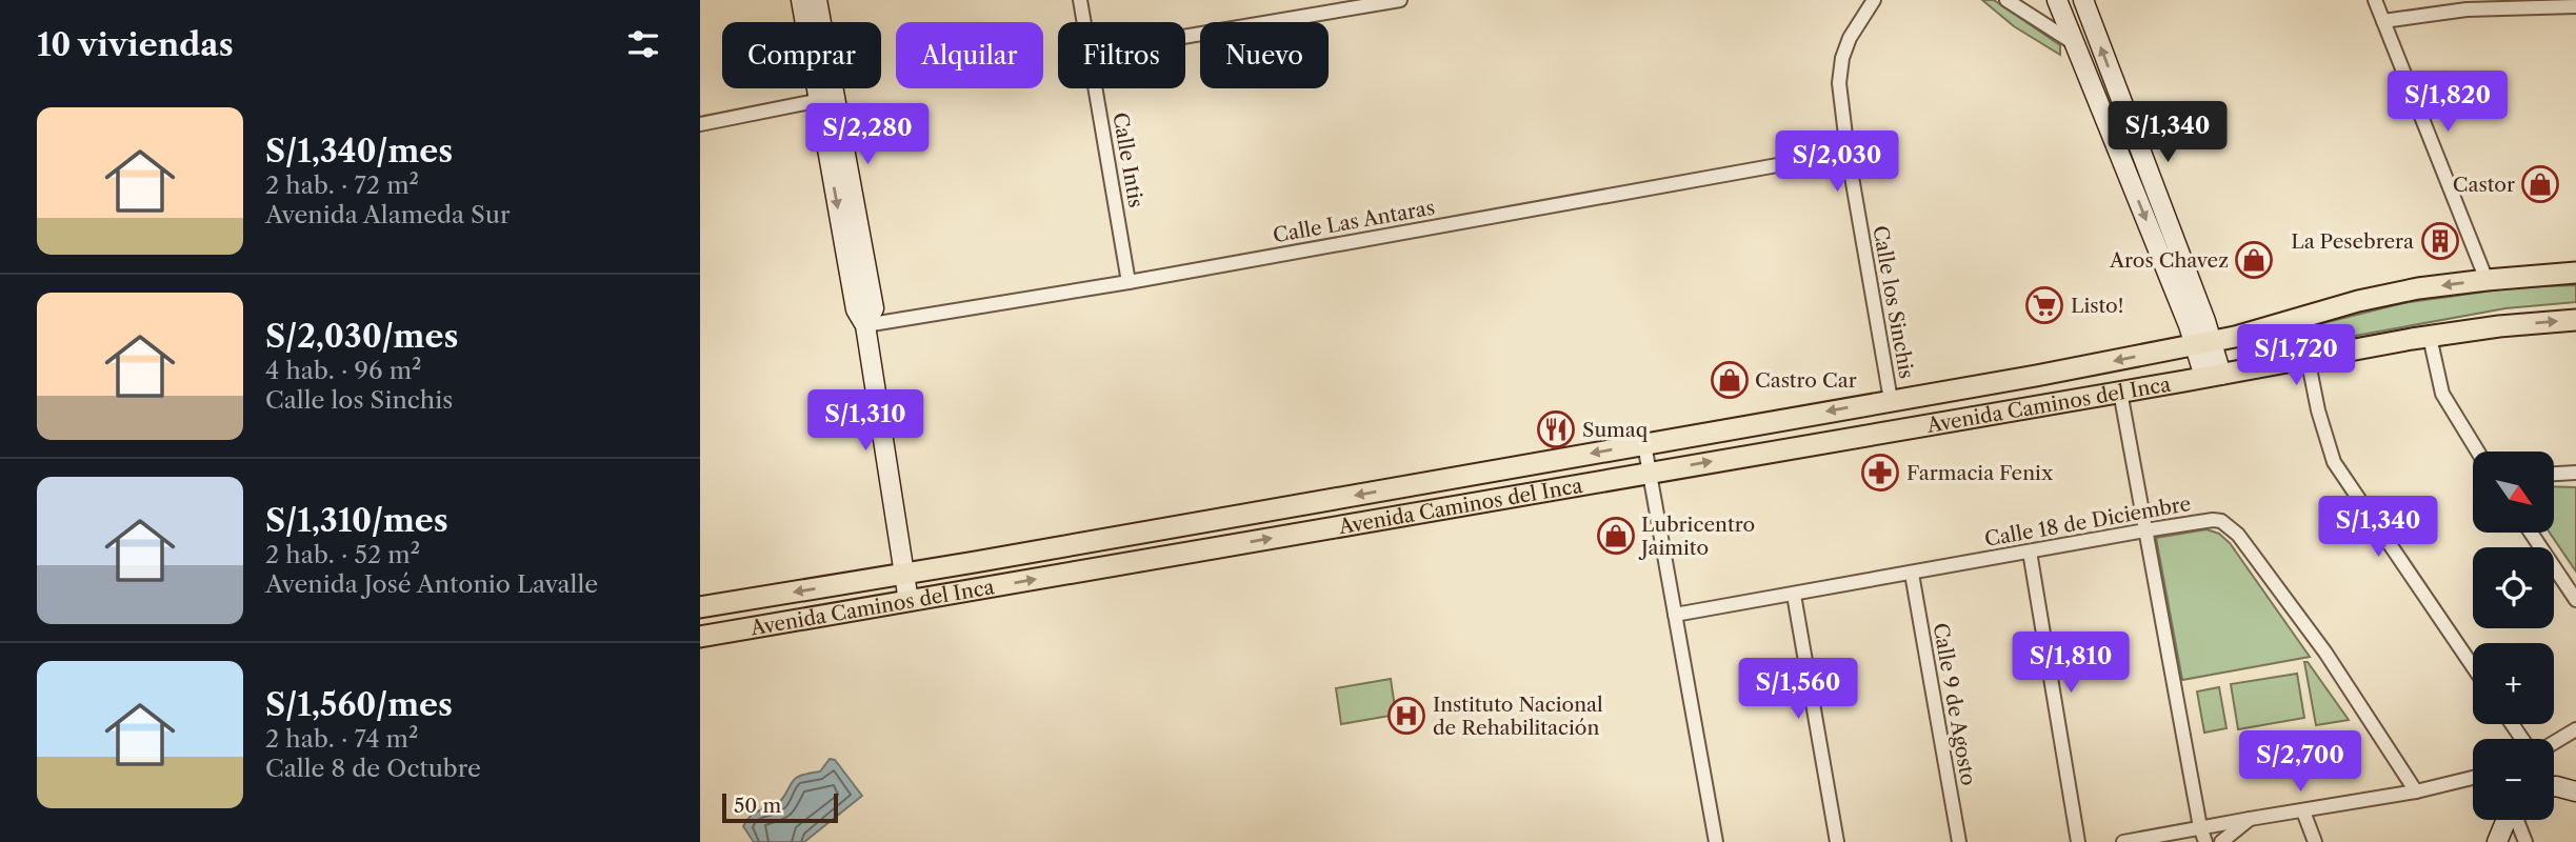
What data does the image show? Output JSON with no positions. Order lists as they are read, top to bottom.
{
  "streets": {
    "main road": ["Avenida Caminos del Inca"],
    "street": [
      "Calle Intis",
      "Calle Las Antaras",
      "Calle los Sinchis",
      "Calle 18 de Diciembre",
      "Calle 9 de Agosto"
    ]
  },
  "crossings": [
    ["Calle Intis", "Calle Las Antaras"],
    ["Calle Las Antaras", "Calle los Sinchis"],
    ["Calle los Sinchis", "Avenida Caminos del Inca"],
    ["Calle 18 de Diciembre", "Calle 9 de Agosto"]
  ],
  "places": {
    "shop": [
      "Castor",
      "Aros Chavez",
      "Castro Car",
      "Lubricentro Jaimito"
    ],
    "building": ["La Pesebrera"],
    "supermarket": ["Listo!"],
    "restaurant": ["Sumaq"],
    "pharmacy": ["Farmacia Fenix"],
    "hospital": ["Instituto Nacional de Rehabilitación"]
  },
  "scale_bar": "50 m",
  "north": "bottom right",
  "page": {
    "heading": "10 viviendas",
    "chip": [
      "Comprar",
      "Alquilar",
      "Filtros",
      "Nuevo"
    ],
    "price": [
      "S/1,820",
      "S/1,340",
      "S/2,280",
      "S/2,030",
      "S/1,720",
      "S/1,310",
      "S/1,340",
      "S/1,810",
      "S/1,560",
      "S/2,700"
    ],
    "list": [
      {
        "name": "S/1,340/mes",
        "note": "2 hab. · 72 m² · Avenida Alameda Sur"
      },
      {
        "name": "S/2,030/mes",
        "note": "4 hab. · 96 m² · Calle los Sinchis"
      },
      {
        "name": "S/1,310/mes",
        "note": "2 hab. · 52 m² · Avenida José Antonio Lavalle"
      },
      {
        "name": "S/1,560/mes",
        "note": "2 hab. · 74 m² · Calle 8 de Octubre"
      }
    ],
    "map_buttons": ["+", "−"],
    "scale": "50 m"
  }
}
